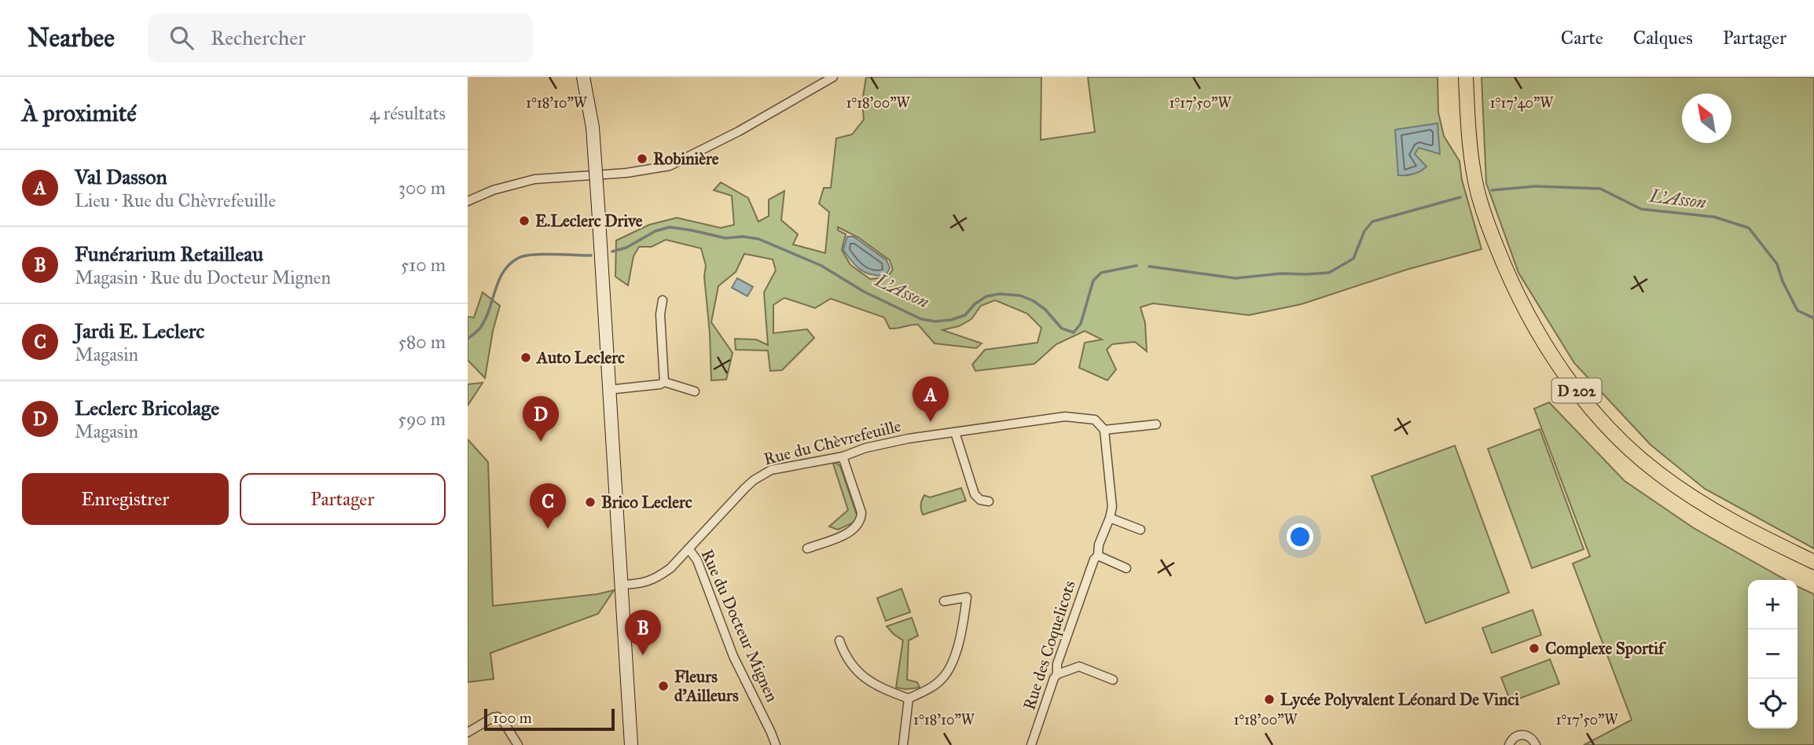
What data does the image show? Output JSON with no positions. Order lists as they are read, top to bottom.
{
  "streets": {
    "main road": ["D 202"],
    "street": ["Rue du Chèvrefeuille", "Rue du Docteur Mignen", "Rue des Coquelicots"]
  },
  "crossings": [
    ["Rue du Chèvrefeuille", "Rue du Docteur Mignen"],
    ["Rue du Chèvrefeuille", "Rue des Coquelicots"]
  ],
  "water": ["L'Asson"],
  "places": [
    "Robinière",
    "E.Leclerc Drive",
    "Auto Leclerc",
    "Brico Leclerc",
    "Complexe Sportif",
    "Fleurs d'Ailleurs",
    "Lycée Polyvalent Léonard De Vinci"
  ],
  "scale_bar": "100 m",
  "north": "top left",
  "page": {
    "header": "Nearbee",
    "search": "Rechercher",
    "nav": ["Carte", "Calques", "Partager"],
    "heading": ["À proximité", "4 résultats"],
    "list": [
      {
        "mark": "A",
        "name": "Val Dasson",
        "note": "Lieu · Rue du Chèvrefeuille",
        "value": "300 m"
      },
      {
        "mark": "B",
        "name": "Funérarium Retailleau",
        "note": "Magasin · Rue du Docteur Mignen",
        "value": "510 m"
      },
      {
        "mark": "C",
        "name": "Jardi E. Leclerc",
        "note": "Magasin",
        "value": "580 m"
      },
      {
        "mark": "D",
        "name": "Leclerc Bricolage",
        "note": "Magasin",
        "value": "590 m"
      }
    ],
    "pins": [
      "A",
      "D",
      "C",
      "B"
    ],
    "buttons": ["Enregistrer", "Partager"],
    "map_buttons": ["+", "−"],
    "scale": "100 m"
  },
  "coordinates": [
    "1°18'10\"W",
    "1°18'00\"W",
    "1°17'50\"W",
    "1°17'40\"W"
  ]
}
